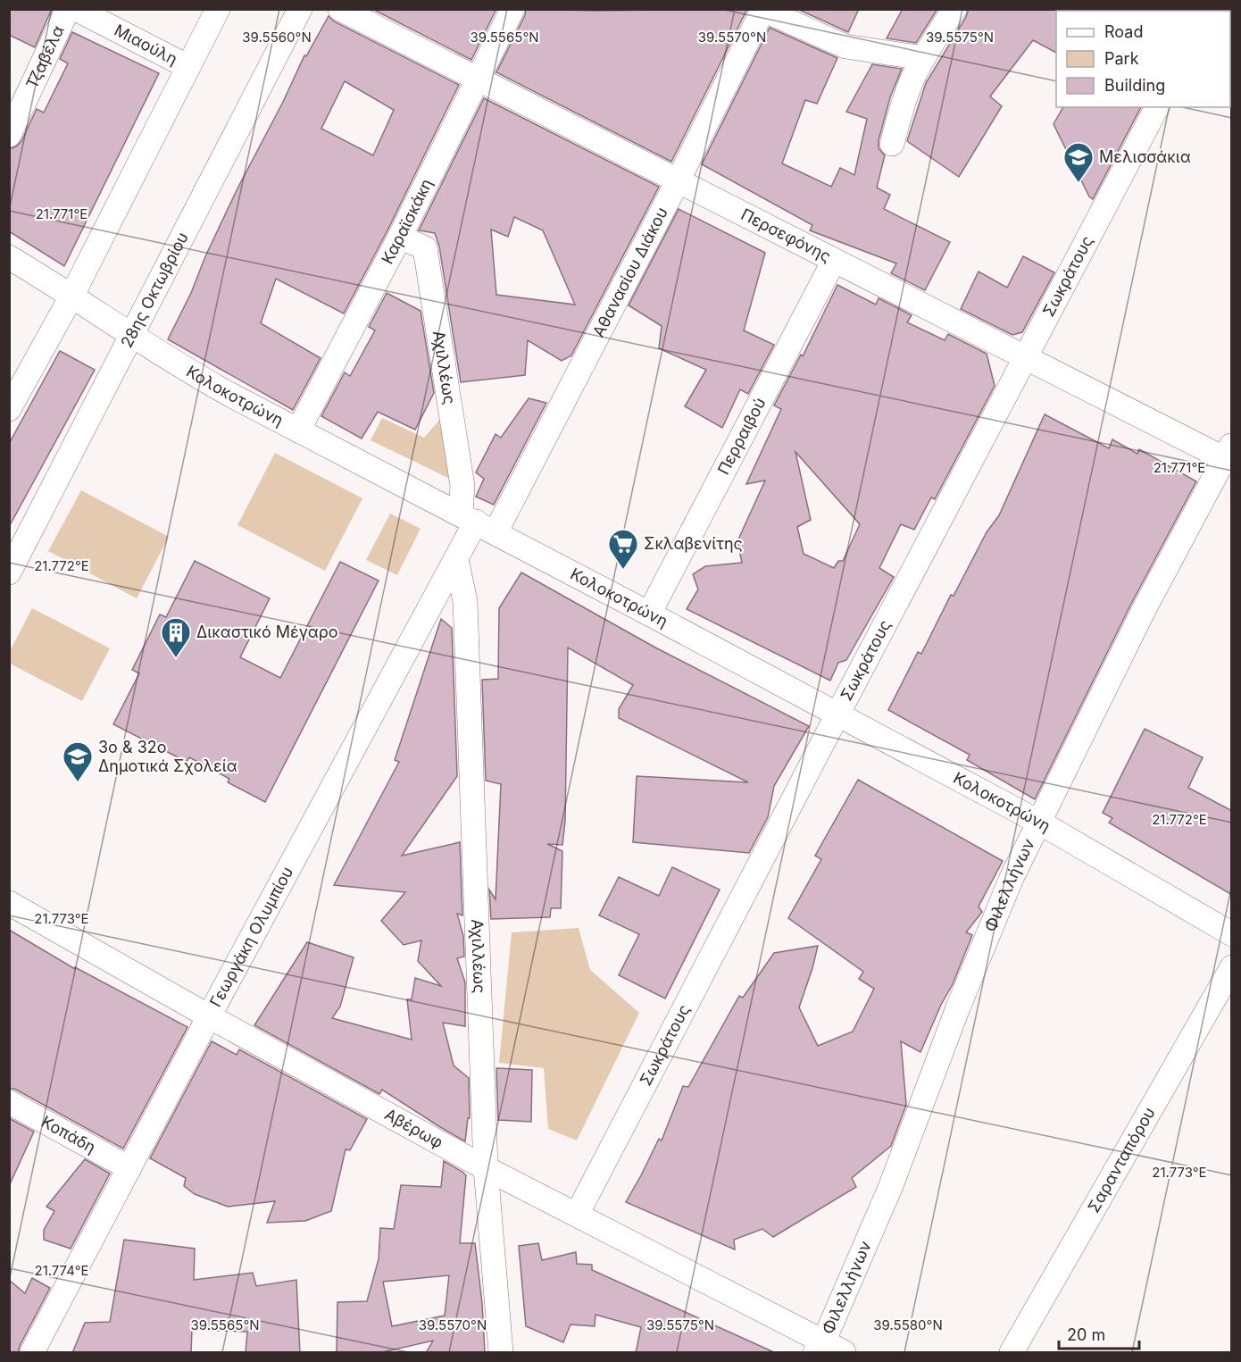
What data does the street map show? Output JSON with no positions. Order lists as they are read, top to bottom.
{
  "streets": {
    "street": [
      "Μιαούλη",
      "Τζαβέλα",
      "Καραϊσκάκη",
      "Περσεφόνης",
      "Αθανασίου Διάκου",
      "Σωκράτους",
      "28ης Οκτωβρίου",
      "Αχιλλέως",
      "Κολοκοτρώνη",
      "Περραιβού",
      "Φιλελλήνων",
      "Γεωργάκη Ολυμπίου",
      "Αβέρωφ",
      "Κοπάδη",
      "Σαρανταπόρου"
    ]
  },
  "crossings": [
    ["Καραϊσκάκη", "Περσεφόνης"],
    ["Καραϊσκάκη", "Αχιλλέως"],
    ["Καραϊσκάκη", "Κολοκοτρώνη"],
    ["Περσεφόνης", "Αθανασίου Διάκου"],
    ["Περσεφόνης", "Σωκράτους"],
    ["Περσεφόνης", "Περραιβού"],
    ["Περσεφόνης", "Φιλελλήνων"],
    ["Αθανασίου Διάκου", "Αχιλλέως"],
    ["Αθανασίου Διάκου", "Κολοκοτρώνη"],
    ["Αθανασίου Διάκου", "Γεωργάκη Ολυμπίου"],
    ["Σωκράτους", "Κολοκοτρώνη"],
    ["Σωκράτους", "Αβέρωφ"],
    ["28ης Οκτωβρίου", "Κολοκοτρώνη"],
    ["Αχιλλέως", "Κολοκοτρώνη"],
    ["Αχιλλέως", "Γεωργάκη Ολυμπίου"],
    ["Αχιλλέως", "Αβέρωφ"],
    ["Κολοκοτρώνη", "Περραιβού"],
    ["Κολοκοτρώνη", "Φιλελλήνων"],
    ["Κολοκοτρώνη", "Γεωργάκη Ολυμπίου"],
    ["Φιλελλήνων", "Αβέρωφ"],
    ["Γεωργάκη Ολυμπίου", "Αβέρωφ"],
    ["Γεωργάκη Ολυμπίου", "Κοπάδη"]
  ],
  "places": {
    "school or university": ["Μελισσάκια", "3ο & 32ο Δημοτικά Σχολεία"],
    "supermarket": ["Σκλαβενίτης"],
    "building": ["Δικαστικό Μέγαρο"]
  },
  "legend": ["Road", "Park", "Building"],
  "scale_bar": "20 m",
  "coordinates": [
    "39.5560°N",
    "39.5565°N",
    "39.5570°N",
    "39.5575°N",
    "21.771°E",
    "21.772°E",
    "21.773°E",
    "21.774°E",
    "39.5580°N"
  ]
}
